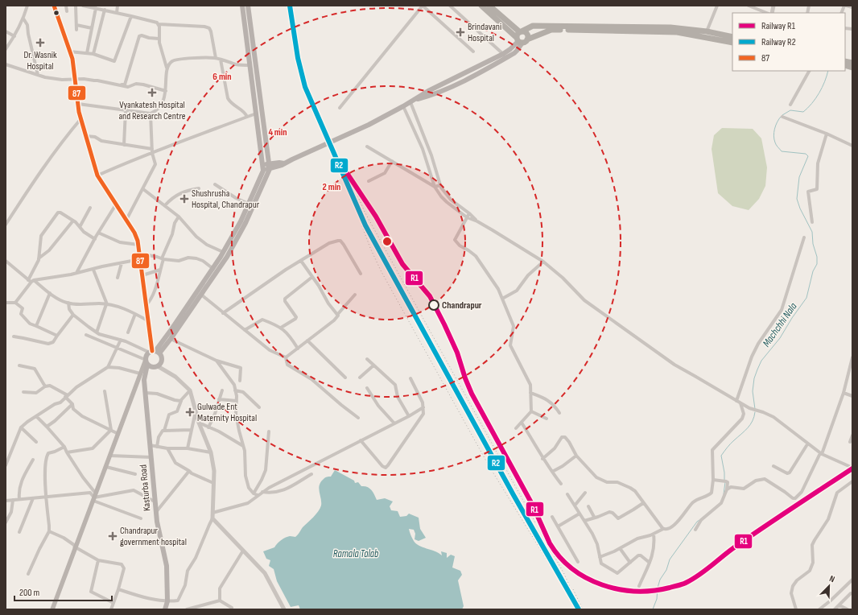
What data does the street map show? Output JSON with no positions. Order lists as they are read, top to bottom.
{
  "streets": {
    "main road": ["Kasturba Road"]
  },
  "water": ["Machchhi Nala", "Ramala Talab"],
  "places": {
    "health": [
      "Brindavani Hospital",
      "Dr. Wasnik Hospital",
      "Vyankatesh Hospital and Research Centre",
      "Shushrusha Hospital, Chandrapur",
      "Gulwade Ent Maternity Hospital",
      "Chandrapur government hospital"
    ],
    "other": ["Chandrapur"]
  },
  "lines": ["rail line R2", "transit line 87", "rail line R1"],
  "legend": ["Railway R1", "Railway R2", "87"],
  "scale_bar": "200 m",
  "north": "top right",
  "rings": ["6 min", "4 min", "2 min"]
}
